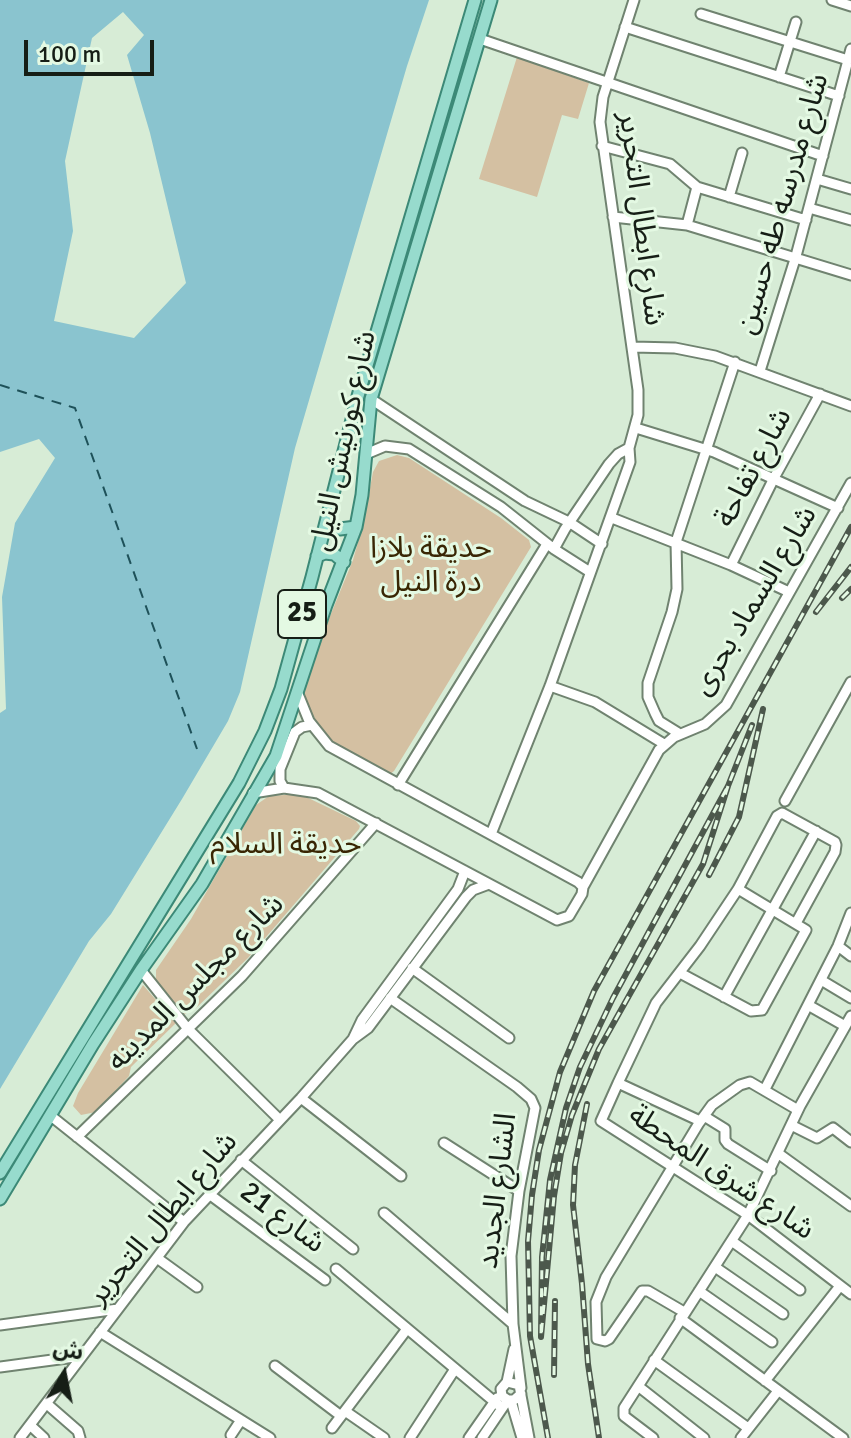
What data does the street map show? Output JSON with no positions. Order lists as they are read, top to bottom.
{
  "streets": {
    "main road": ["شارع كورنيش النيل", "25"],
    "street": [
      "شارع مدرسه طه حسين",
      "شارع ابطال التحرير",
      "شارع تفاحة",
      "شارع السماد بحرى",
      "شارع مجلس المدينه",
      "شارع شرق المحطة",
      "الشارع الجديد",
      "شارع 21"
    ]
  },
  "crossings": [
    ["شارع ابطال التحرير", "شارع السماد بحرى"],
    ["شارع ابطال التحرير", "الشارع الجديد"],
    ["شارع ابطال التحرير", "شارع 21"]
  ],
  "parks": ["حديقة بلازا درة النيل", "حديقة السلام"],
  "scale_bar": "100 m",
  "north": "top"
}
